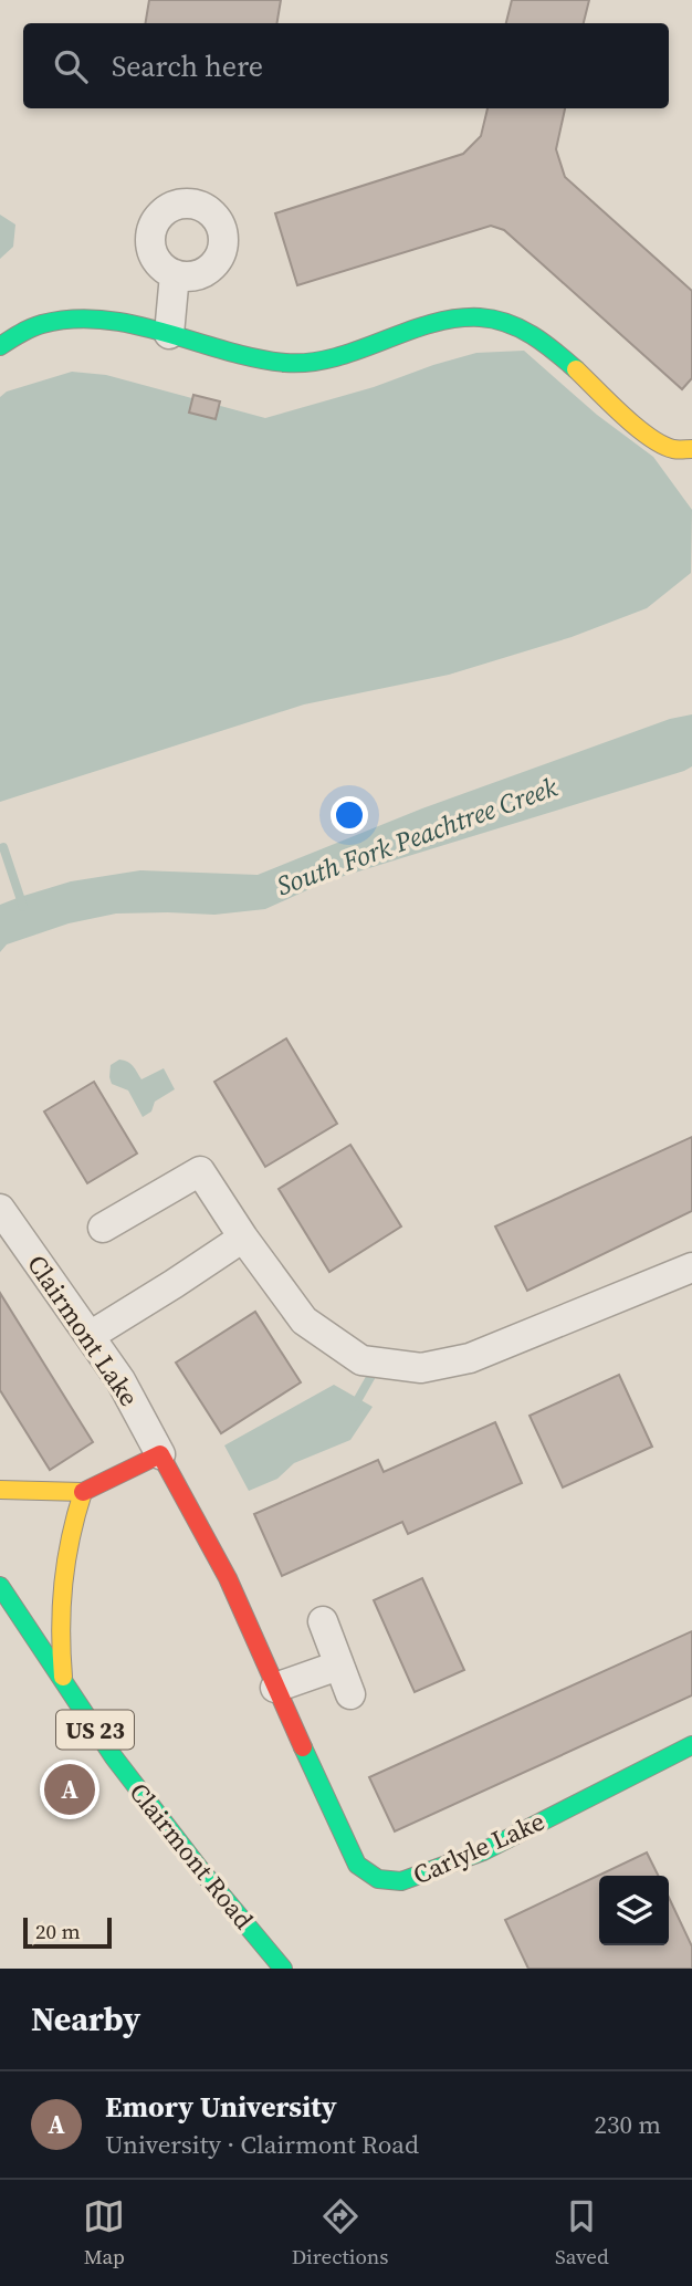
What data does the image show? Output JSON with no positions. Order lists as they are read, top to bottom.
{
  "streets": {
    "street": [
      "Clairmont Lake",
      "US 23",
      "Carlyle Lake",
      "Clairmont Road"
    ]
  },
  "crossings": [
    ["Clairmont Lake", "Carlyle Lake"]
  ],
  "water": ["South Fork Peachtree Creek"],
  "scale_bar": "20 m",
  "page": {
    "search": "Search here",
    "pins": "A",
    "scale": "20 m",
    "heading": "Nearby",
    "list": [
      {
        "mark": "A",
        "name": "Emory University",
        "note": "University · Clairmont Road",
        "value": "230 m"
      }
    ],
    "nav": ["Map", "Directions", "Saved"]
  }
}
